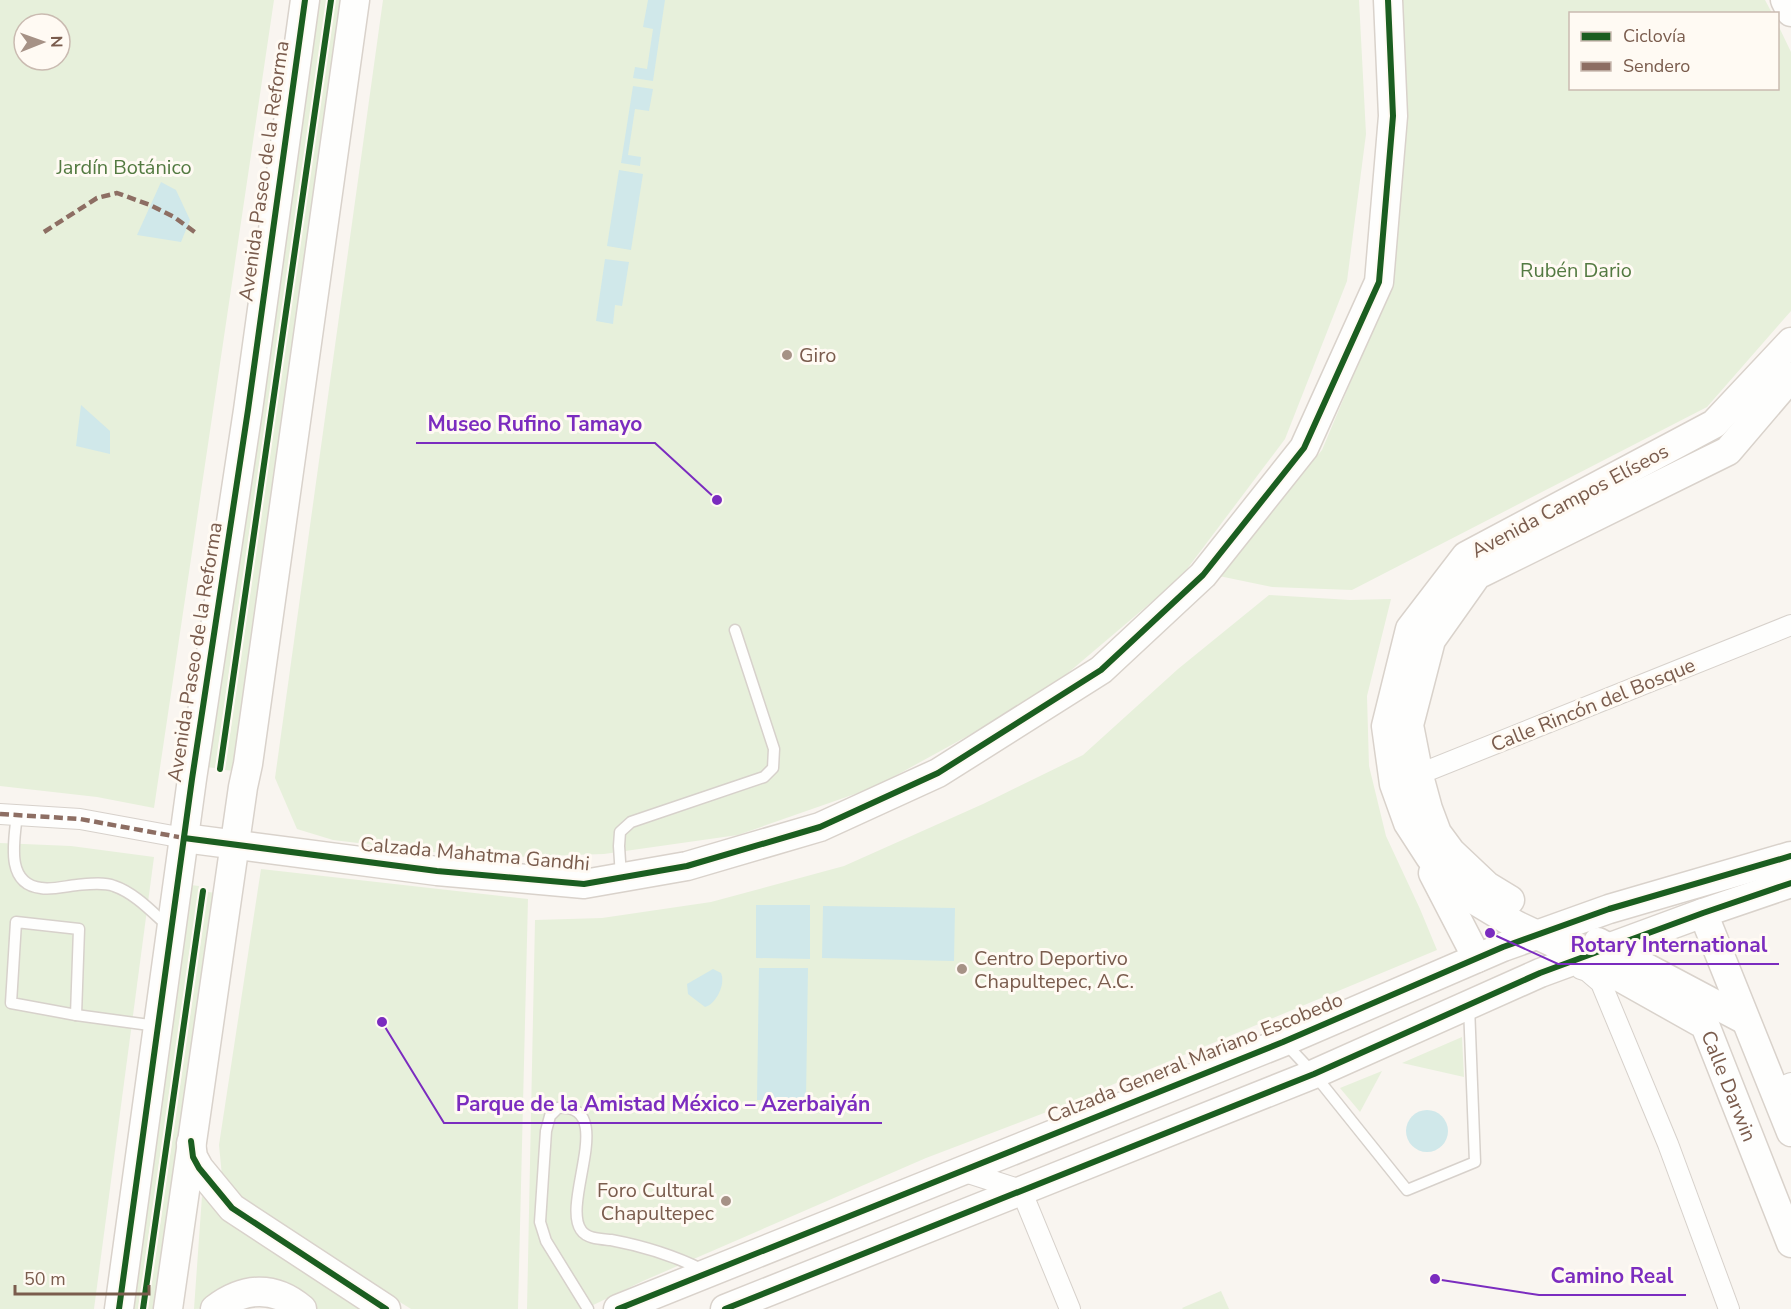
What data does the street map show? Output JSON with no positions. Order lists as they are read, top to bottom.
{
  "streets": {
    "main road": [
      "Avenida Paseo de la Reforma",
      "Avenida Campos Elíseos",
      "Calzada Mahatma Gandhi",
      "Calzada General Mariano Escobedo",
      "Calle Darwin"
    ],
    "street": ["Calle Rincón del Bosque"]
  },
  "crossings": [
    ["Avenida Paseo de la Reforma", "Calzada Mahatma Gandhi"],
    ["Avenida Campos Elíseos", "Calle Rincón del Bosque"],
    ["Avenida Campos Elíseos", "Calzada General Mariano Escobedo"],
    ["Avenida Campos Elíseos", "Calle Darwin"]
  ],
  "parks": ["Jardín Botánico", "Rubén Dario"],
  "places": [
    "Giro",
    "Museo Rufino Tamayo",
    "Rotary International",
    "Centro Deportivo Chapultepec, A.C.",
    "Parque de la Amistad México – Azerbaiyán",
    "Foro Cultural Chapultepec",
    "Camino Real"
  ],
  "legend": ["Ciclovía", "Sendero"],
  "scale_bar": "50 m",
  "north": "right"
}
